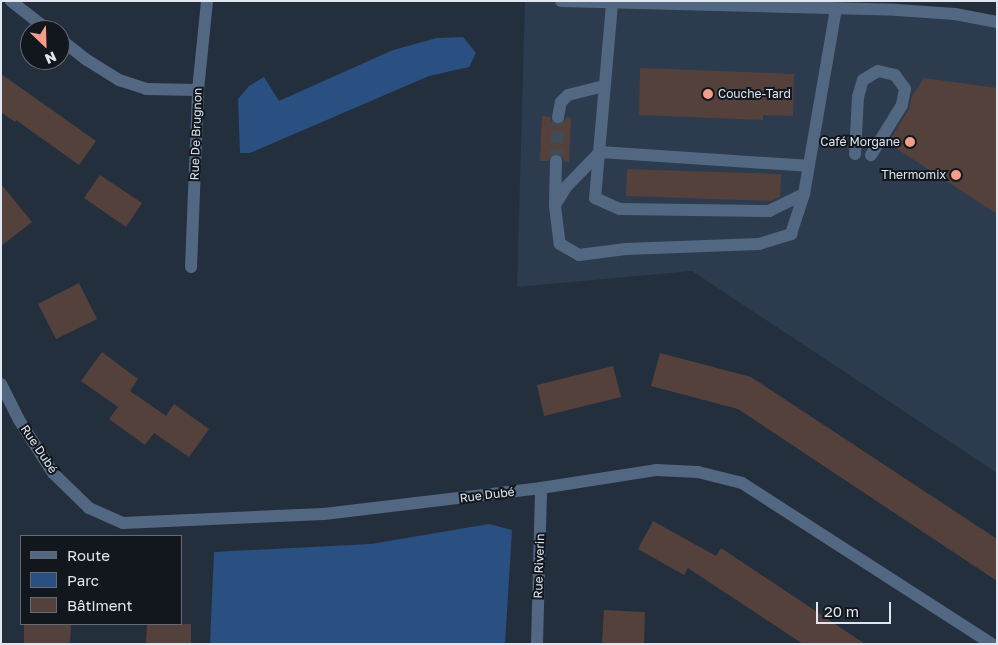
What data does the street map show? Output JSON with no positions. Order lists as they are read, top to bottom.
{
  "streets": {
    "street": ["Rue De Brugnon", "Rue Dubé", "Rue Riverin"]
  },
  "crossings": [
    ["Rue Dubé", "Rue Riverin"]
  ],
  "places": ["Couche-Tard", "Café Morgane", "Thermomix"],
  "legend": ["Route", "Parc", "Bâtiment"],
  "scale_bar": "20 m",
  "north": "bottom right"
}
